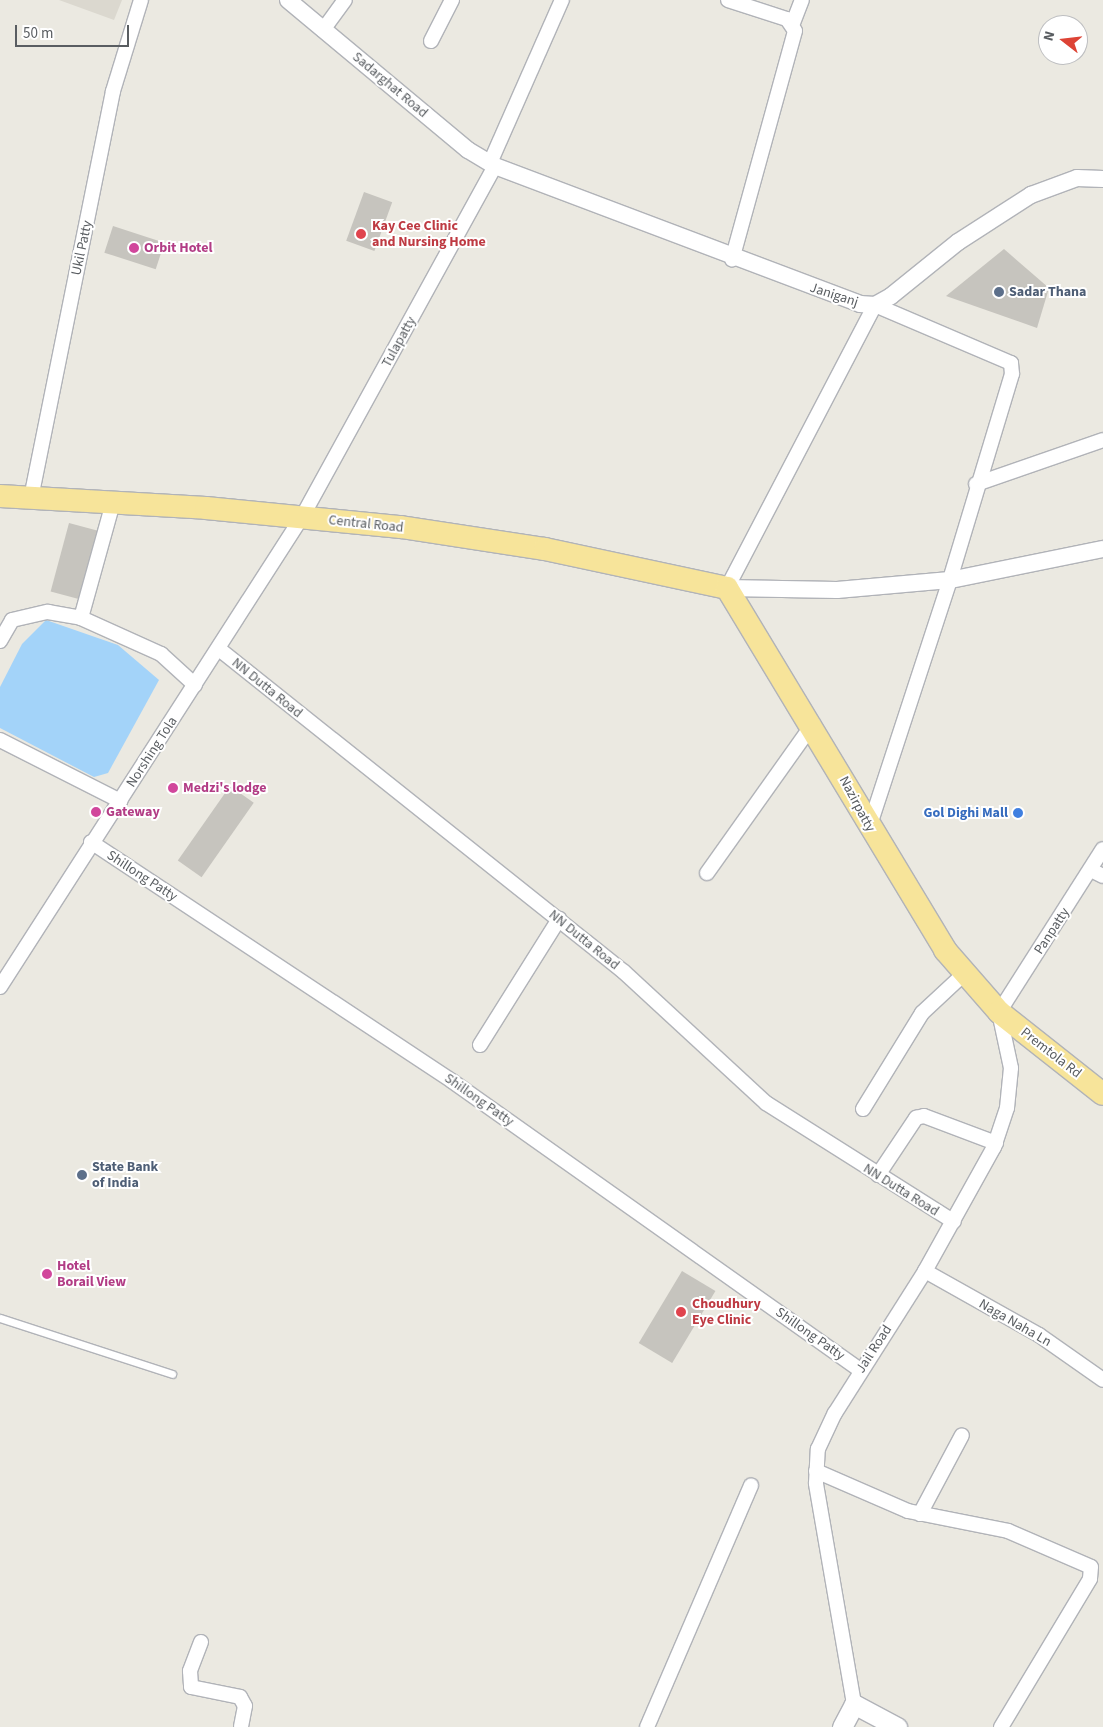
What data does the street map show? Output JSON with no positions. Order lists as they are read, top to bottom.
{
  "streets": {
    "highway": ["Central Road", "Nazirpatty", "Premtola Rd"],
    "street": [
      "Sadarghat Road",
      "Ukil Patty",
      "Janiganj",
      "Tulapatty",
      "NN Dutta Road",
      "Norshing Tola",
      "Shillong Patty",
      "Panpatty",
      "Naga Naha Ln",
      "Jail Road"
    ]
  },
  "crossings": [
    ["Sadarghat Road", "Janiganj"],
    ["Sadarghat Road", "Tulapatty"],
    ["Ukil Patty", "Central Road"],
    ["Janiganj", "Tulapatty"],
    ["Janiganj", "Central Road"],
    ["Janiganj", "Nazirpatty"],
    ["Tulapatty", "Central Road"],
    ["Tulapatty", "Norshing Tola"],
    ["Central Road", "Norshing Tola"],
    ["Central Road", "Nazirpatty"],
    ["NN Dutta Road", "Norshing Tola"],
    ["NN Dutta Road", "Jail Road"],
    ["Norshing Tola", "Shillong Patty"],
    ["Nazirpatty", "Panpatty"],
    ["Nazirpatty", "Premtola Rd"],
    ["Nazirpatty", "Jail Road"],
    ["Shillong Patty", "Jail Road"],
    ["Panpatty", "Premtola Rd"],
    ["Panpatty", "Jail Road"],
    ["Premtola Rd", "Jail Road"],
    ["Naga Naha Ln", "Jail Road"]
  ],
  "places": [
    "Kay Cee Clinic and Nursing Home",
    "Orbit Hotel",
    "Sadar Thana",
    "Medzi's lodge",
    "Gateway",
    "Gol Dighi Mall",
    "State Bank of India",
    "Hotel Borail View",
    "Choudhury Eye Clinic"
  ],
  "scale_bar": "50 m",
  "north": "left"
}
